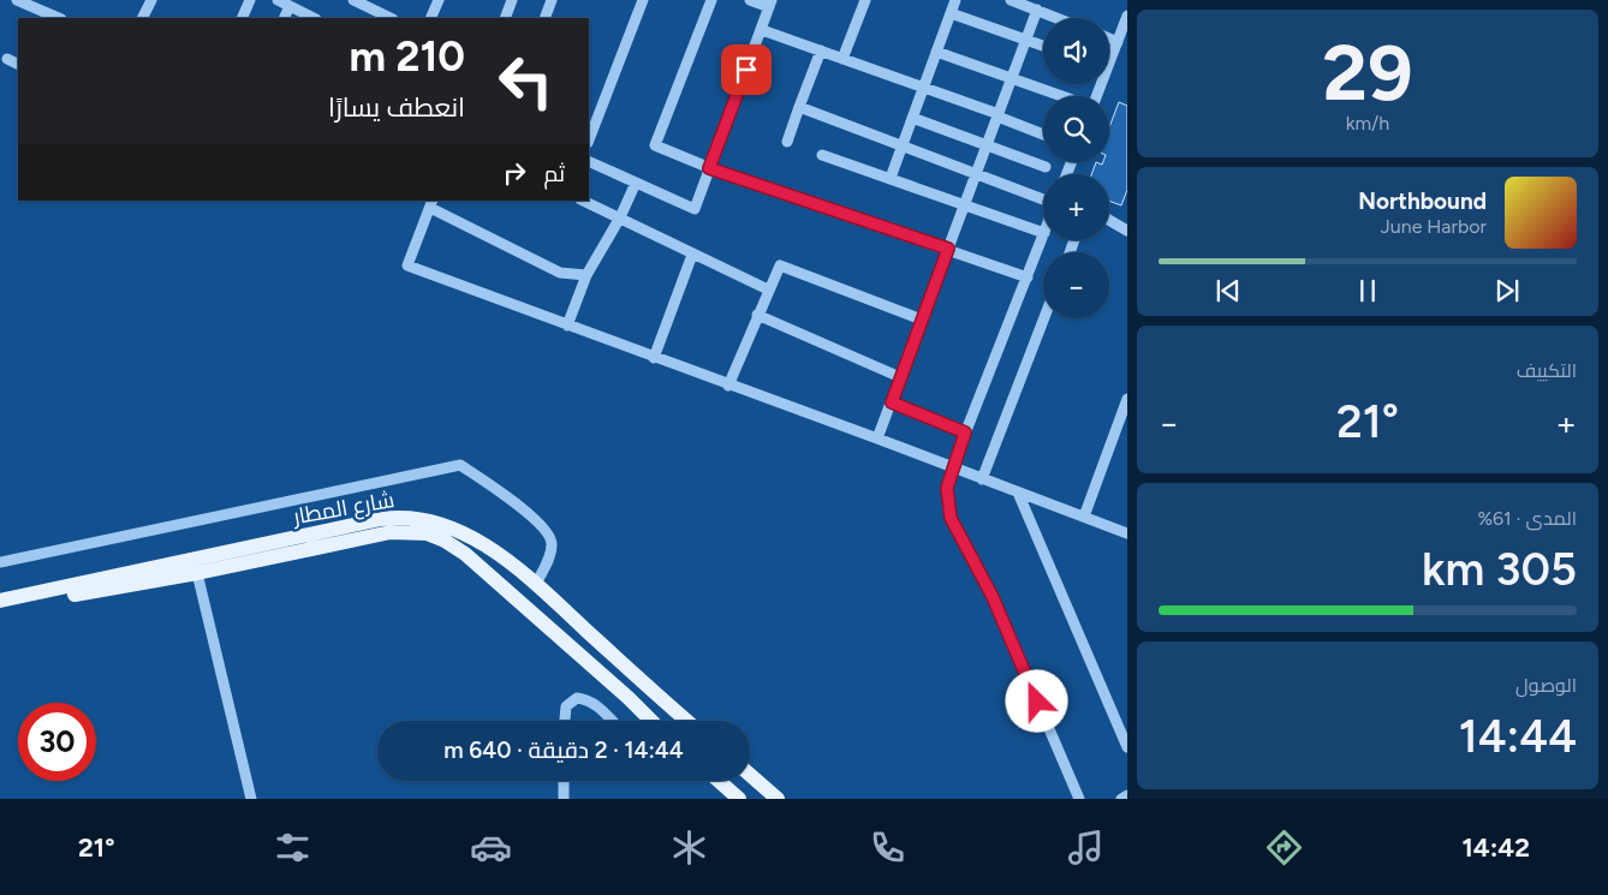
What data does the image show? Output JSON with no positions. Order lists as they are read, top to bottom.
{
  "streets": {
    "main road": ["شارع المطار"]
  },
  "page": {
    "tile": [
      ["29", "km/h"],
      "التكييف",
      ["المدى · 61%", "305 km"],
      ["الوصول", "14:44"]
    ],
    "map_buttons": ["+", "−"],
    "turn": ["210 m", "انعطف يسارًا"],
    "then": "ثم",
    "song": ["Northbound", "June Harbor"],
    "heat": ["−", "21°", "+"],
    "limit": "30",
    "trip": "14:44 · 2 دقيقة · 640 m",
    "tabs": ["14:42", "21°"]
  }
}
